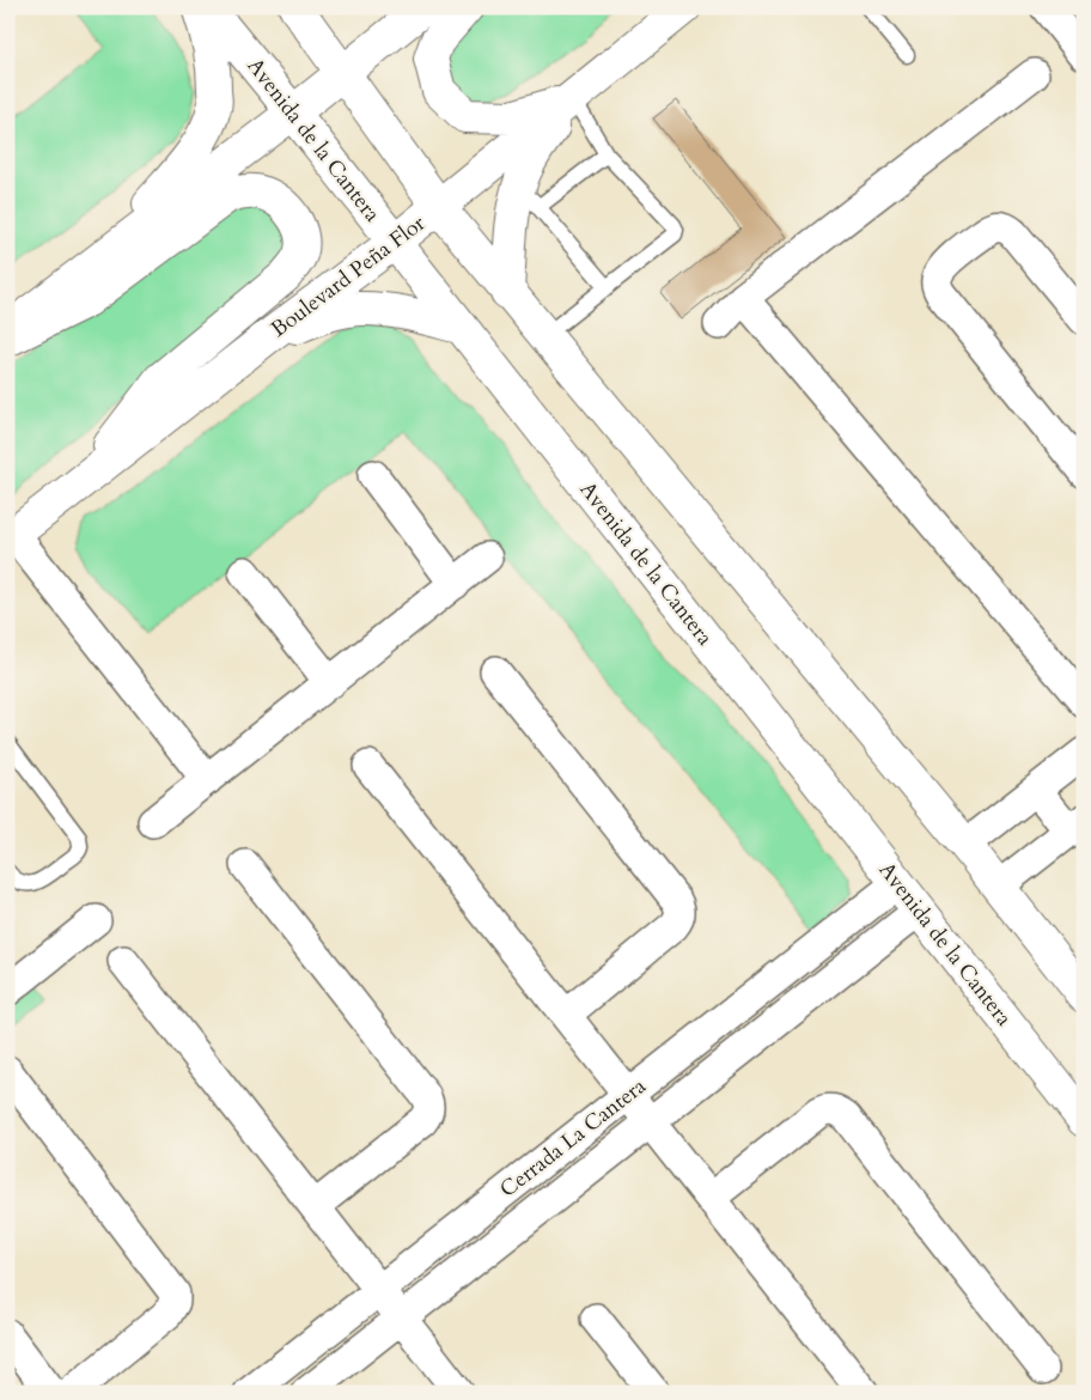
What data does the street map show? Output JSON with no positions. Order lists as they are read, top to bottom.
{
  "streets": {
    "main road": ["Avenida de la Cantera", "Boulevard Peña Flor"],
    "street": ["Cerrada La Cantera"]
  },
  "crossings": [
    ["Avenida de la Cantera", "Boulevard Peña Flor"],
    ["Avenida de la Cantera", "Cerrada La Cantera"]
  ]
}
